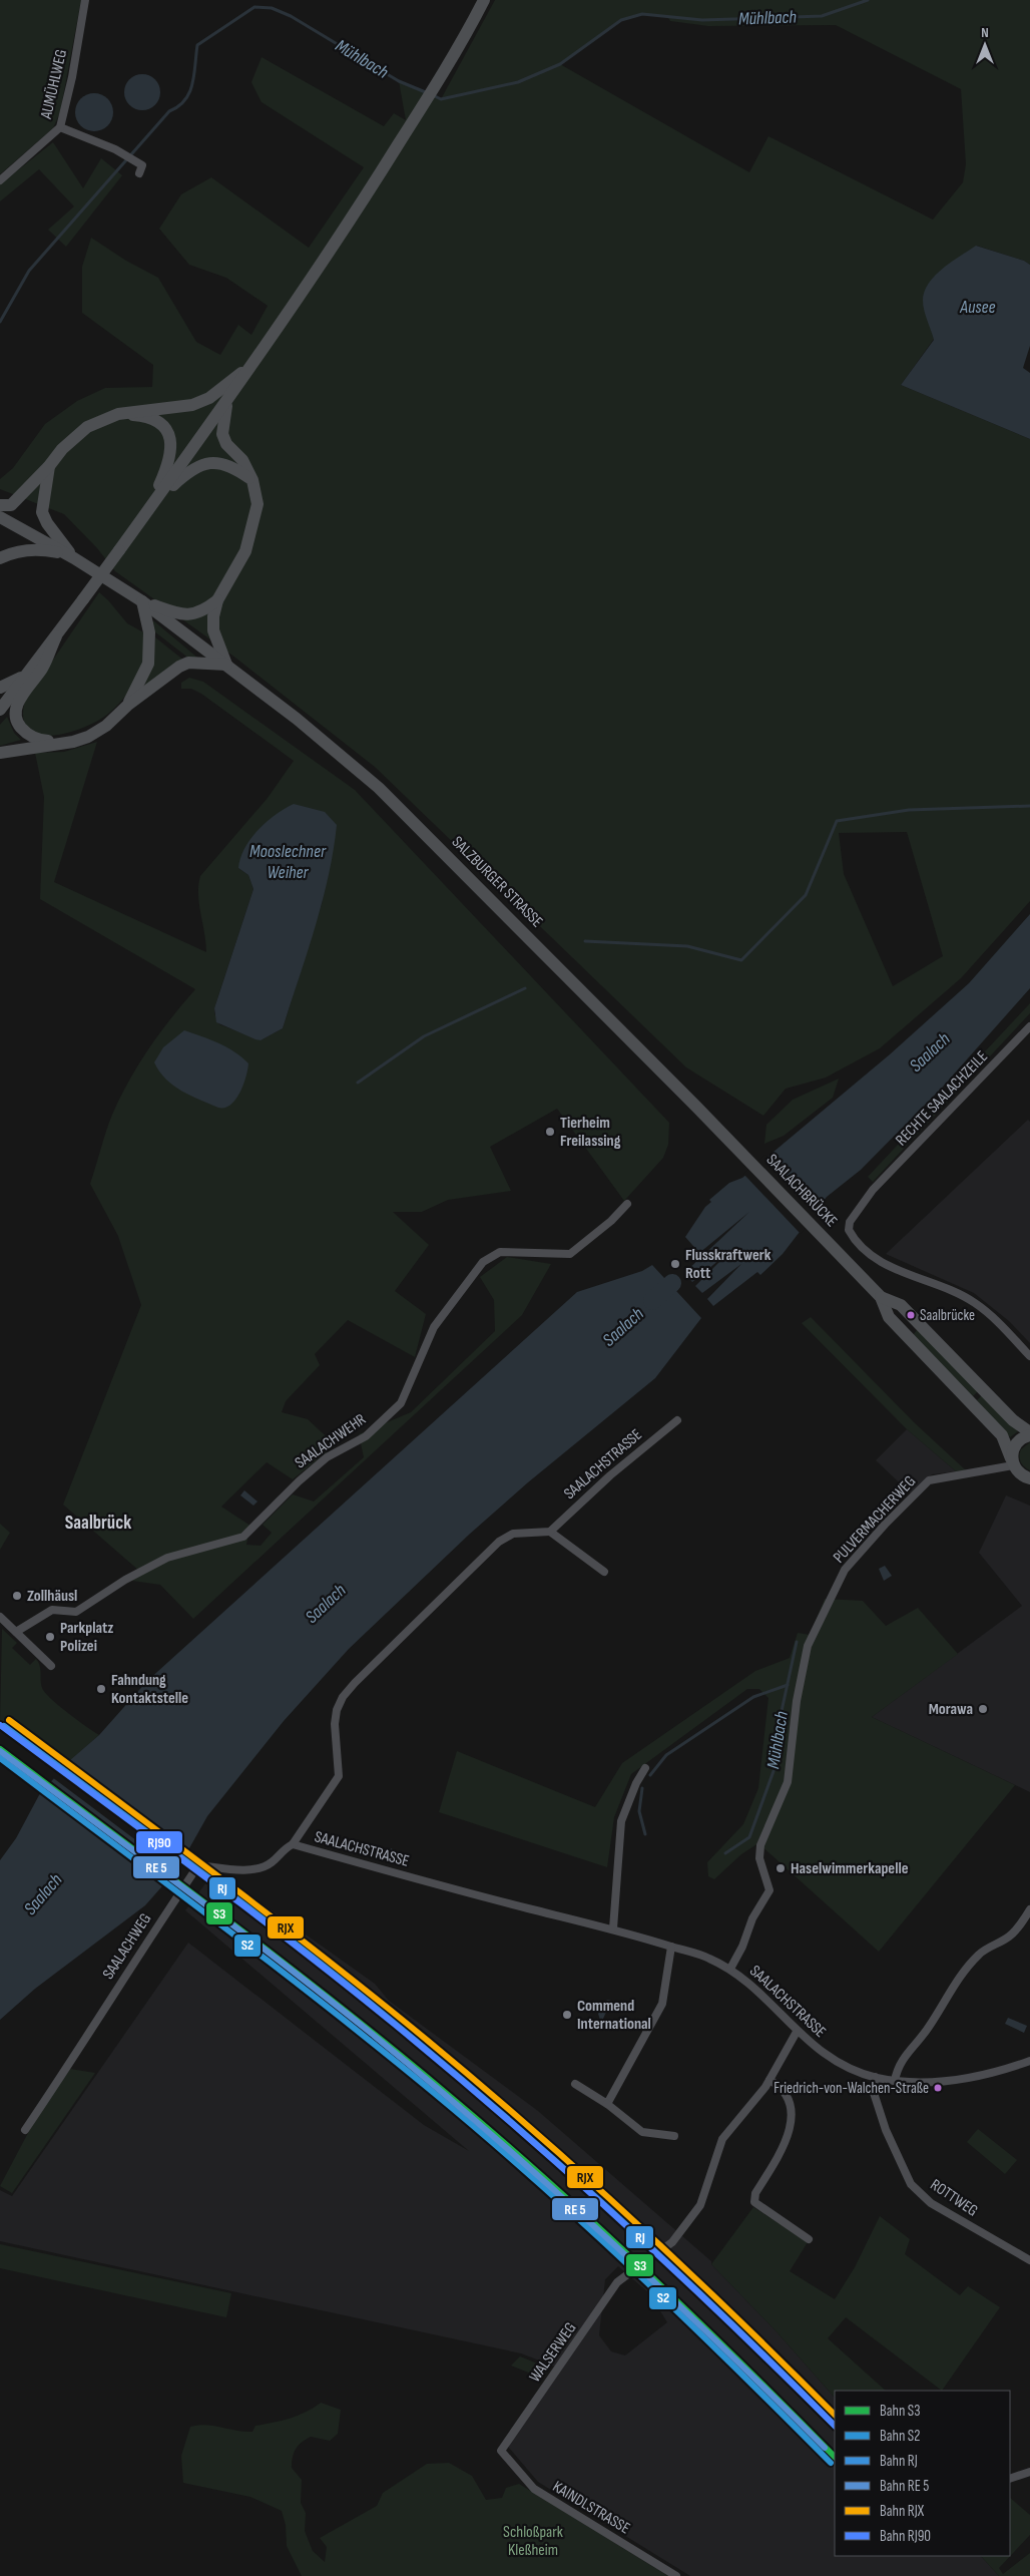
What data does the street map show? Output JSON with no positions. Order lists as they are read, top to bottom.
{
  "streets": {
    "main road": ["SALZBURGER STRASSE", "SAALACHBRÜCKE"],
    "street": [
      "AUMÜHLWEG",
      "RECHTE SAALACHZEILE",
      "SAALACHWEHR",
      "SAALACHSTRASSE",
      "PULVERMACHERWEG",
      "SAALACHWEG",
      "ROTTWEG",
      "WALSERWEG",
      "KAINDLSTRASSE"
    ]
  },
  "crossings": [
    ["SALZBURGER STRASSE", "SAALACHBRÜCKE"],
    ["SAALACHSTRASSE", "PULVERMACHERWEG"],
    ["SAALACHSTRASSE", "SAALACHWEG"],
    ["SAALACHSTRASSE", "ROTTWEG"],
    ["WALSERWEG", "KAINDLSTRASSE"]
  ],
  "districts": ["Saalbrück"],
  "water": [
    "Mühlbach",
    "Ausee",
    "Mooslechner Weiher",
    "Saalach"
  ],
  "parks": ["Schloßpark Kleßheim"],
  "places": [
    "Tierheim Freilassing",
    "Flusskraftwerk Rott",
    "Saalbrücke",
    "Zollhäusl",
    "Parkplatz Polizei",
    "Fahndung Kontaktstelle",
    "Morawa",
    "Haselwimmerkapelle",
    "Commend International",
    "Friedrich-von-Walchen-Straße"
  ],
  "lines": [
    "rail line RJX",
    "rail line RJ90",
    "rail line RJ",
    "rail line S3",
    "rail line S2"
  ],
  "legend": [
    "Bahn S3",
    "Bahn S2",
    "Bahn RJ",
    "Bahn RE 5",
    "Bahn RJX",
    "Bahn RJ90"
  ],
  "north": "top"
}
